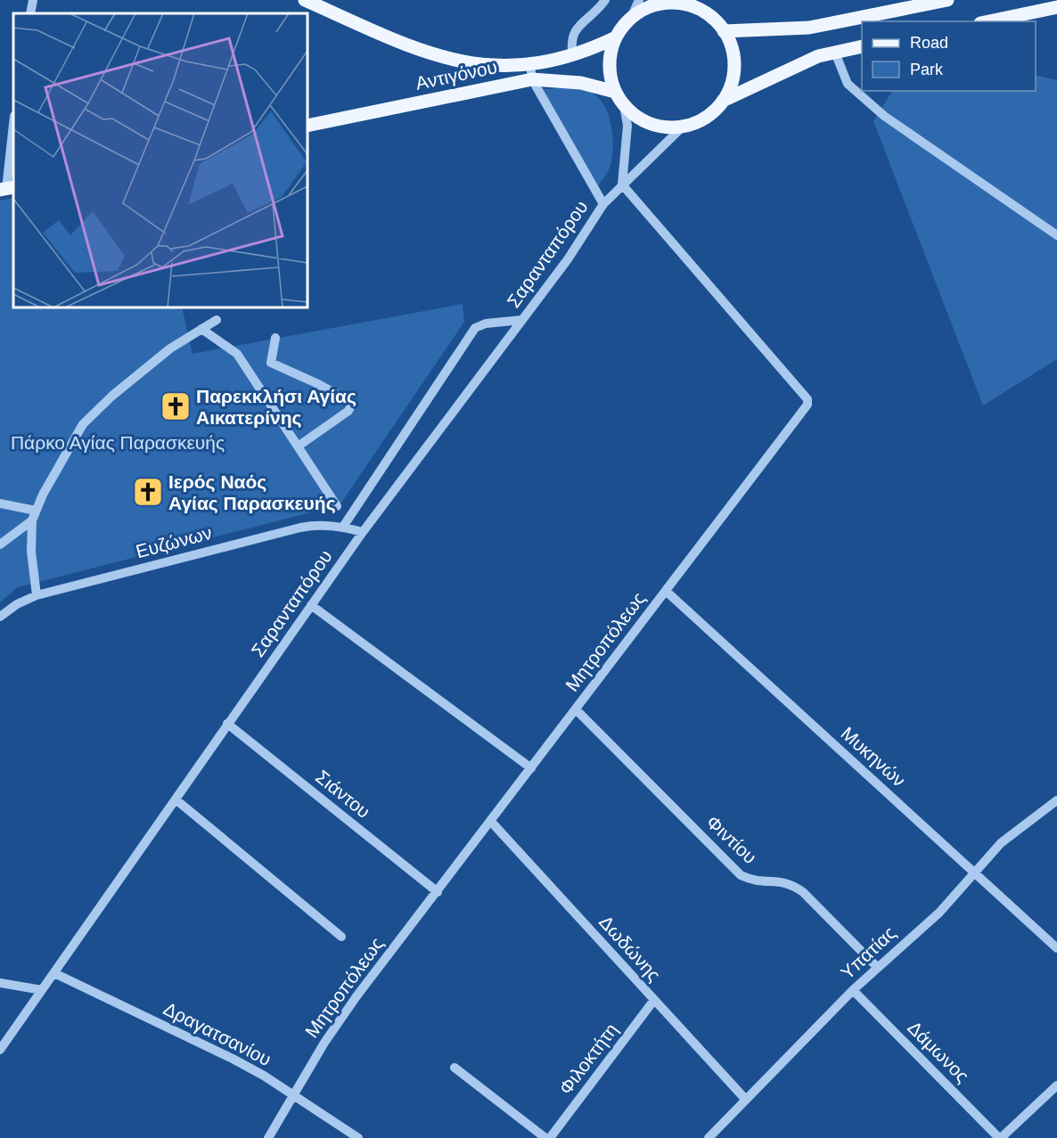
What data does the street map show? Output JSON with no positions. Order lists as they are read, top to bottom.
{
  "streets": {
    "main road": ["Αντιγόνου"],
    "street": [
      "Σαρανταπόρου",
      "Ευζώνων",
      "Μητροπόλεως",
      "Μυκηνών",
      "Σιάντου",
      "Φιντίου",
      "Δωδώνης",
      "Υπατίας",
      "Δραγατσανίου",
      "Δάμωνος",
      "Φιλοκτήτη"
    ]
  },
  "crossings": [
    ["Αντιγόνου", "Σαρανταπόρου"],
    ["Σαρανταπόρου", "Ευζώνων"],
    ["Σαρανταπόρου", "Μητροπόλεως"],
    ["Σαρανταπόρου", "Σιάντου"],
    ["Σαρανταπόρου", "Δραγατσανίου"],
    ["Μητροπόλεως", "Μυκηνών"],
    ["Μητροπόλεως", "Σιάντου"],
    ["Μητροπόλεως", "Φιντίου"],
    ["Μητροπόλεως", "Δωδώνης"],
    ["Μητροπόλεως", "Δραγατσανίου"],
    ["Μυκηνών", "Υπατίας"],
    ["Φιντίου", "Υπατίας"],
    ["Δωδώνης", "Υπατίας"],
    ["Δωδώνης", "Φιλοκτήτη"],
    ["Υπατίας", "Δάμωνος"]
  ],
  "parks": ["Πάρκο Αγίας Παρασκευής"],
  "places": {
    "church": ["Παρεκκλήσι Αγίας Αικατερίνης", "Ιερός Ναός Αγίας Παρασκευής"]
  },
  "legend": ["Road", "Park"]
}
